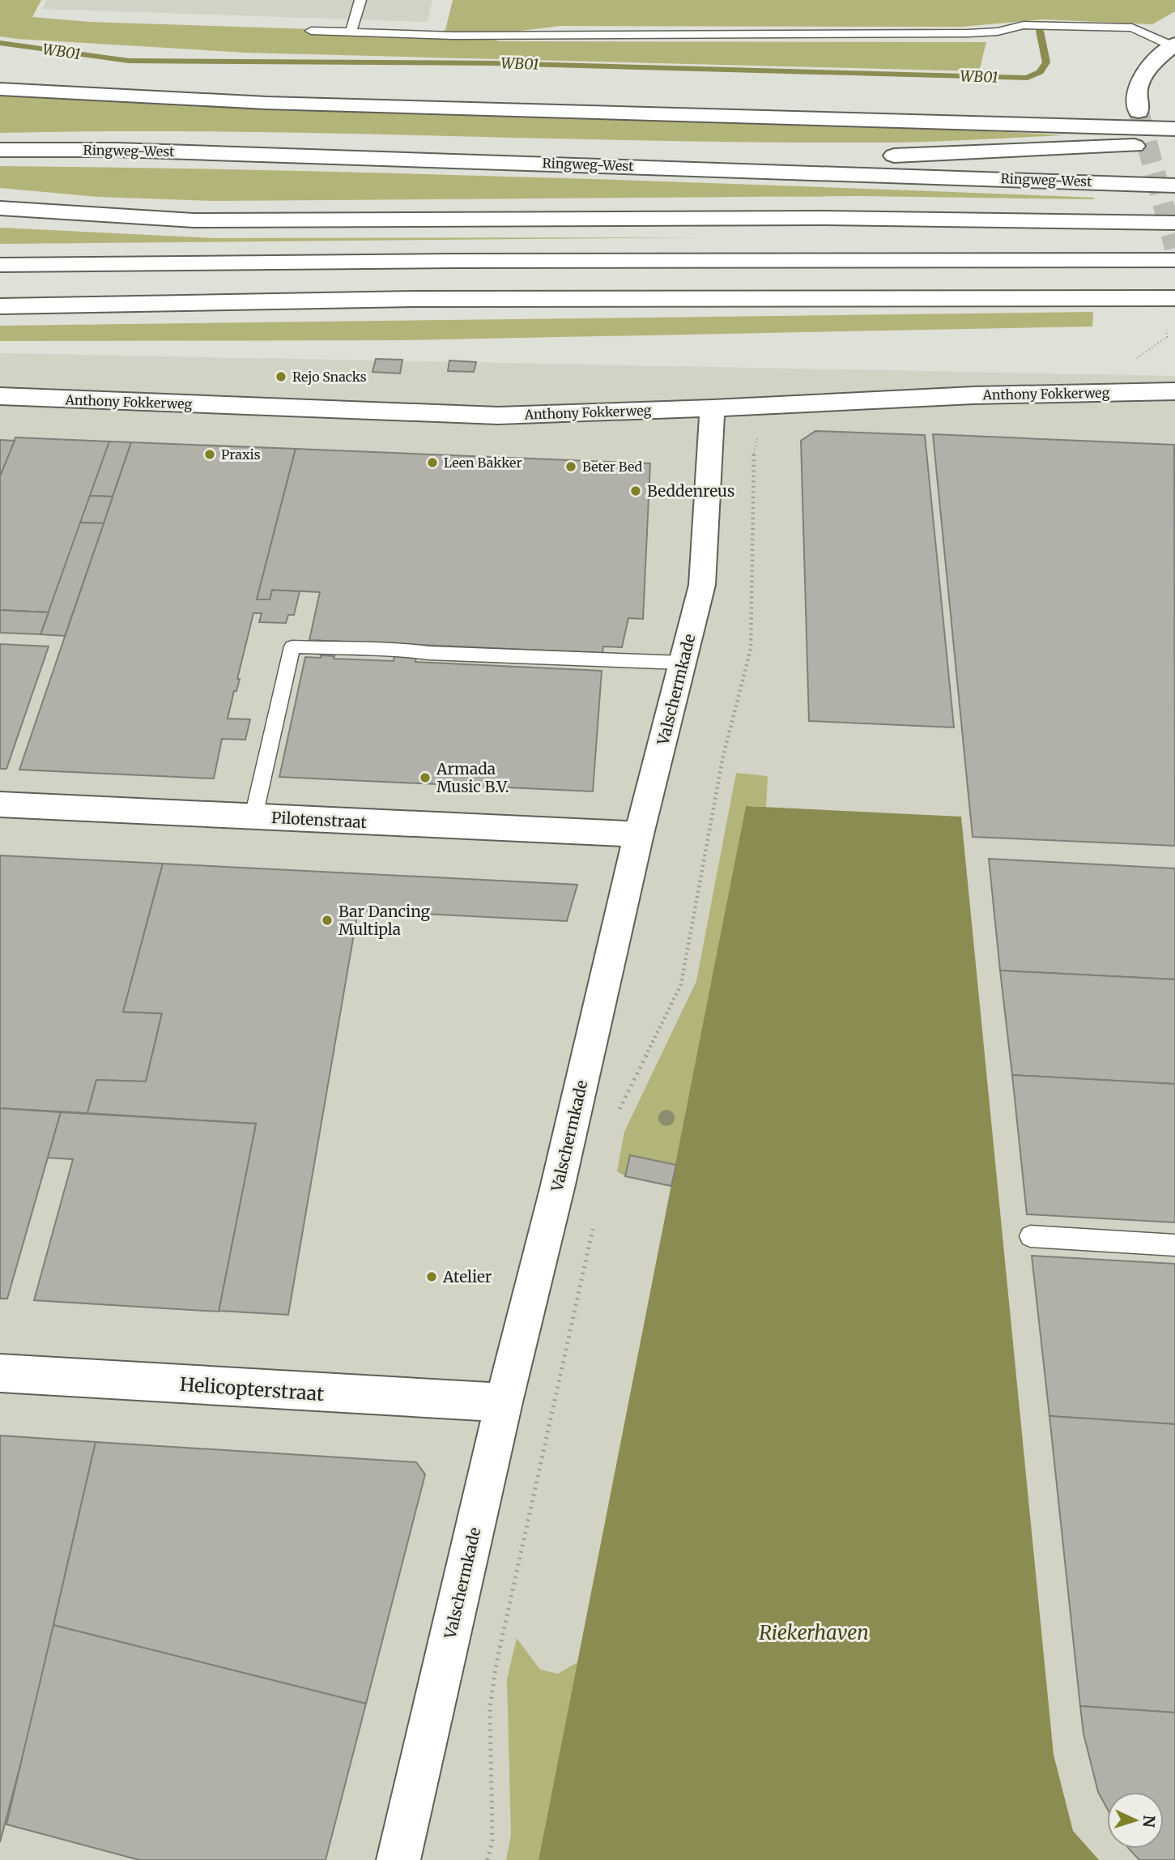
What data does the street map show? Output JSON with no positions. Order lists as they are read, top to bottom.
{
  "streets": {
    "main road": [
      "Ringweg-West",
      "Anthony Fokkerweg",
      "Valschermkade",
      "Pilotenstraat",
      "Helicopterstraat"
    ]
  },
  "crossings": [
    ["Anthony Fokkerweg", "Valschermkade"],
    ["Valschermkade", "Pilotenstraat"],
    ["Valschermkade", "Helicopterstraat"]
  ],
  "water": ["WB01", "Riekerhaven"],
  "places": [
    "Rejo Snacks",
    "Praxis",
    "Leen Bakker",
    "Beter Bed",
    "Beddenreus",
    "Armada Music B.V.",
    "Bar Dancing Multipla",
    "Atelier"
  ],
  "north": "right"
}
